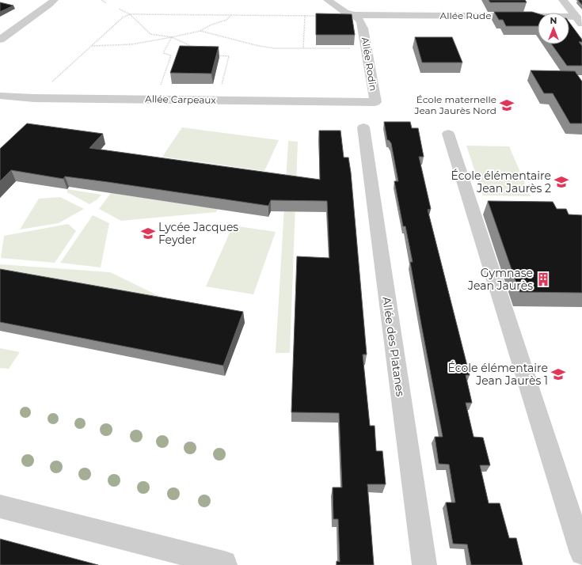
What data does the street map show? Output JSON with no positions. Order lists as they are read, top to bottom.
{
  "streets": {
    "street": [
      "Allée Rude",
      "Allée Rodin",
      "Allée Carpeaux",
      "Allée des Platanes"
    ]
  },
  "crossings": [
    ["Allée Rude", "Allée Rodin"],
    ["Allée Rodin", "Allée Carpeaux"]
  ],
  "places": {
    "school or university": [
      "École maternelle Jean Jaurès Nord",
      "École élémentaire Jean Jaurès 2",
      "Lycée Jacques Feyder",
      "École élémentaire Jean Jaurès 1"
    ],
    "building": ["Gymnase Jean Jaurès"]
  },
  "north": "top"
}
